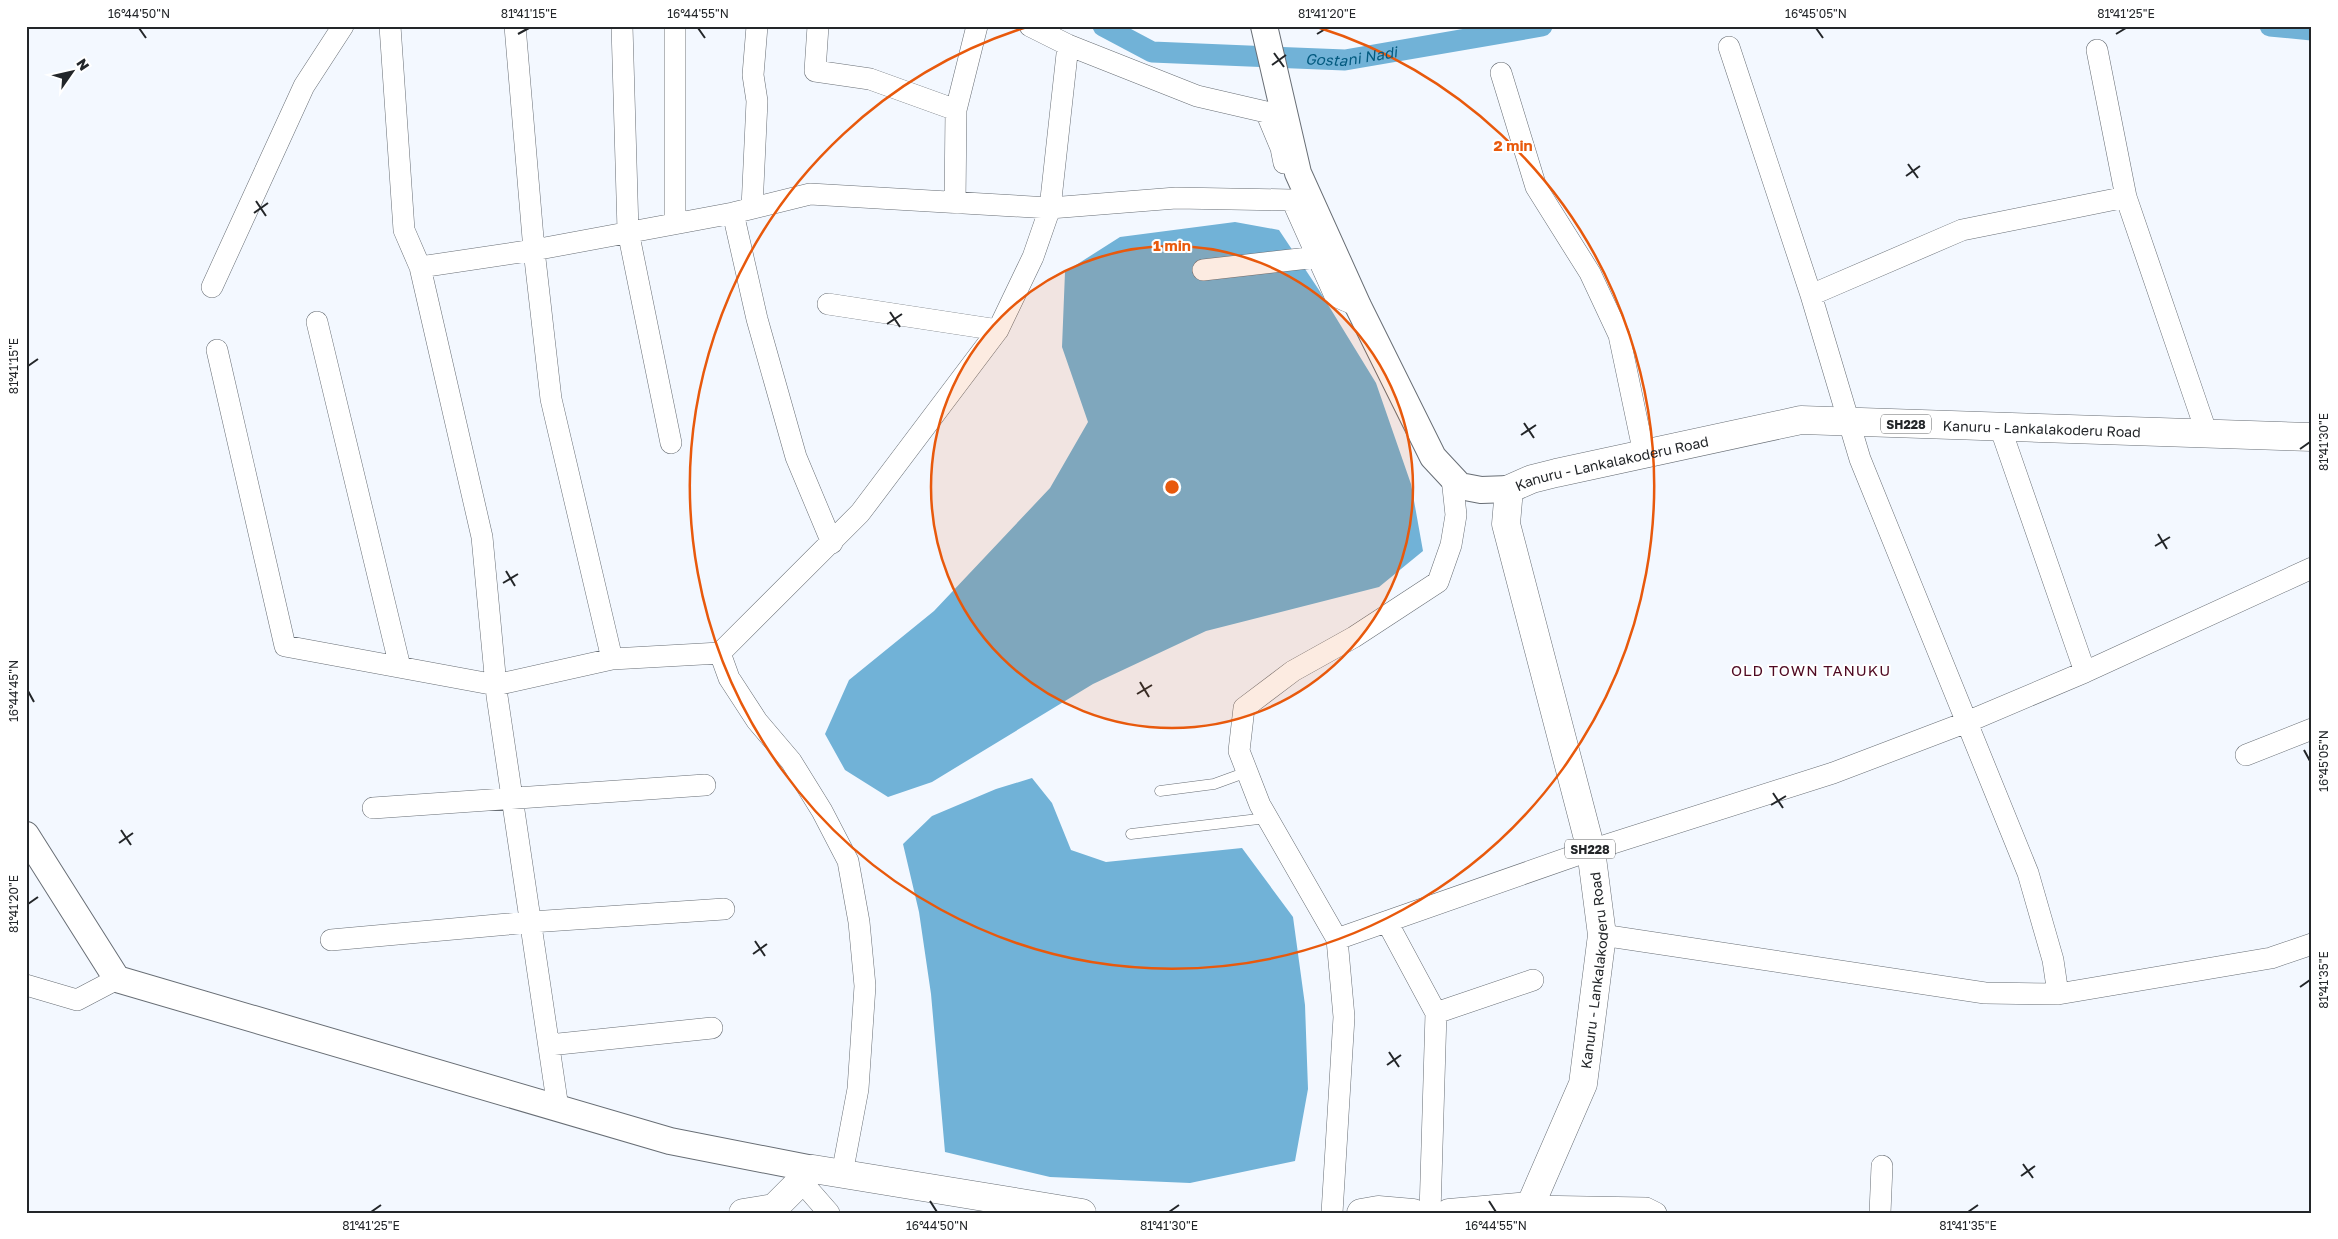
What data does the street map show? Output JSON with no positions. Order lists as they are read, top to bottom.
{
  "streets": {
    "main road": ["SH228", "Kanuru - Lankalakoderu Road"]
  },
  "districts": ["OLD TOWN TANUKU"],
  "water": ["Gostani Nadi"],
  "north": "top right",
  "coordinates": [
    "16°44'50\"N",
    "81°41'15\"E",
    "16°44'55\"N",
    "81°41'20\"E",
    "16°45'05\"N",
    "81°41'25\"E",
    "81°41'30\"E",
    "16°44'45\"N",
    "81°41'35\"E"
  ],
  "rings": ["2 min", "1 min"]
}
